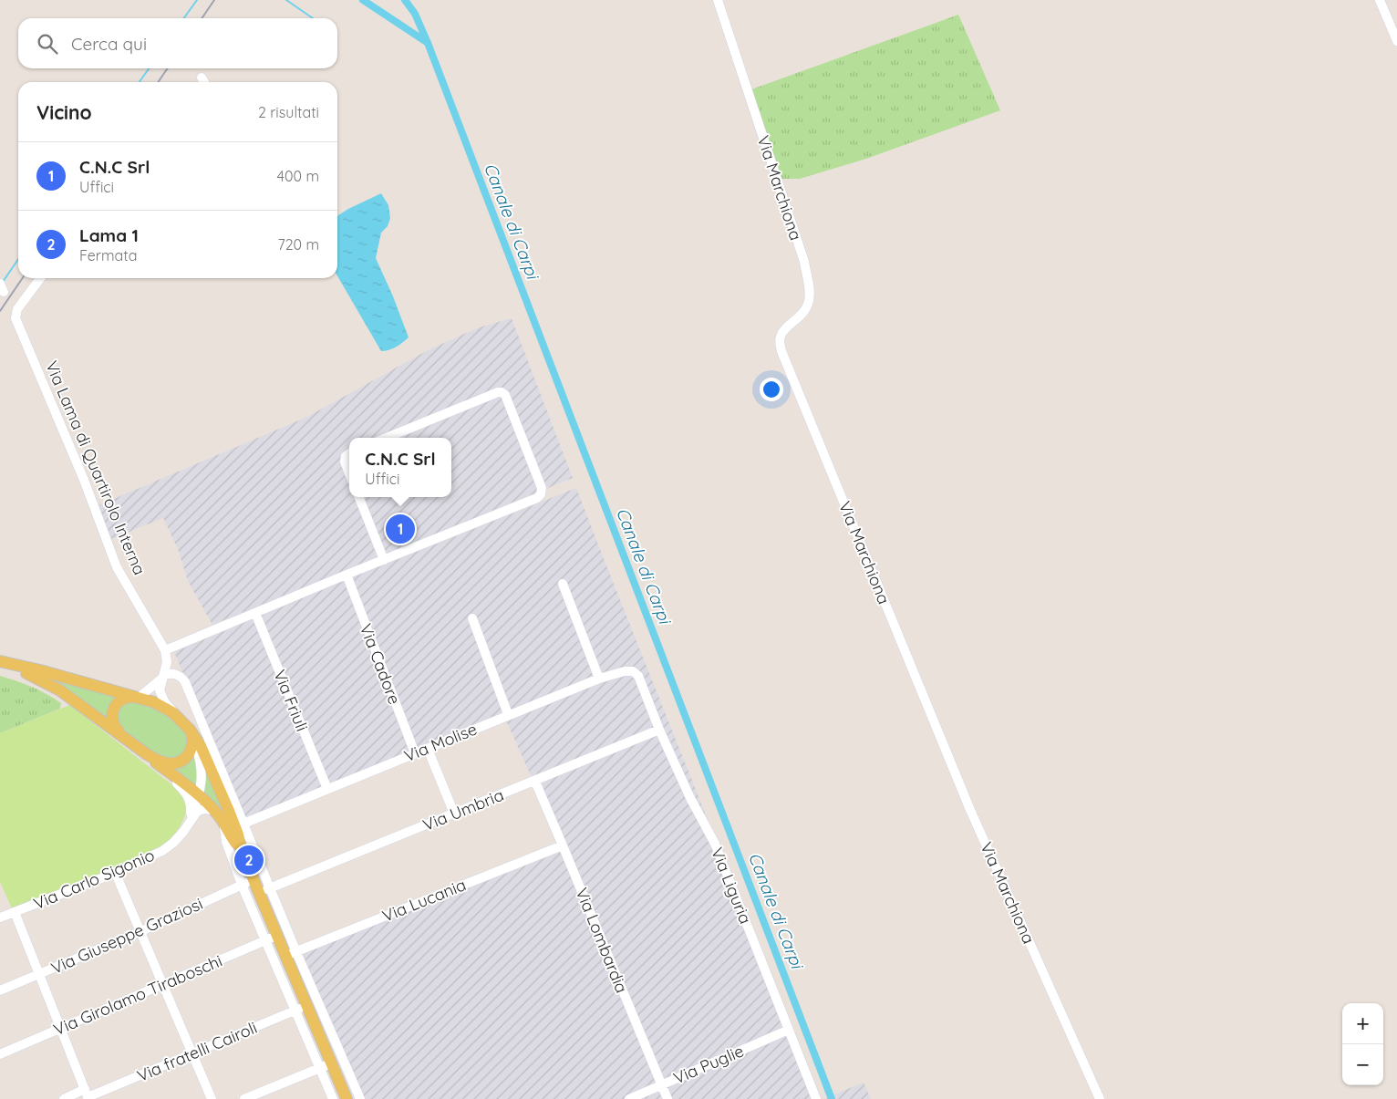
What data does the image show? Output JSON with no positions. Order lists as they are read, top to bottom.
{
  "streets": {
    "street": [
      "Via Marchiona",
      "Via Lama di Quartirolo Interna",
      "Via Cadore",
      "Via Friuli",
      "Via Molise",
      "Via Umbria",
      "Via Carlo Sigonio",
      "Via Liguria",
      "Via Lucania",
      "Via Giuseppe Graziosi",
      "Via Lombardia",
      "Via Girolamo Tiraboschi",
      "Via fratelli Cairoli",
      "Via Puglie"
    ]
  },
  "crossings": [
    ["Via Cadore", "Via Molise"],
    ["Via Friuli", "Via Molise"],
    ["Via Molise", "Via Liguria"],
    ["Via Umbria", "Via Liguria"],
    ["Via Umbria", "Via Lombardia"],
    ["Via Liguria", "Via Puglie"],
    ["Via Lucania", "Via Lombardia"],
    ["Via Lombardia", "Via Puglie"]
  ],
  "water": ["Canale di Carpi"],
  "page": {
    "search": "Cerca qui",
    "heading": ["Vicino", "2 risultati"],
    "list": [
      {
        "mark": "1",
        "name": "C.N.C Srl",
        "note": "Uffici",
        "value": "400 m"
      },
      {
        "mark": "2",
        "name": "Lama 1",
        "note": "Fermata",
        "value": "720 m"
      }
    ],
    "popup": ["C.N.C Srl", "Uffici"],
    "pins": ["1", "2"],
    "map_buttons": ["+", "−"]
  }
}
